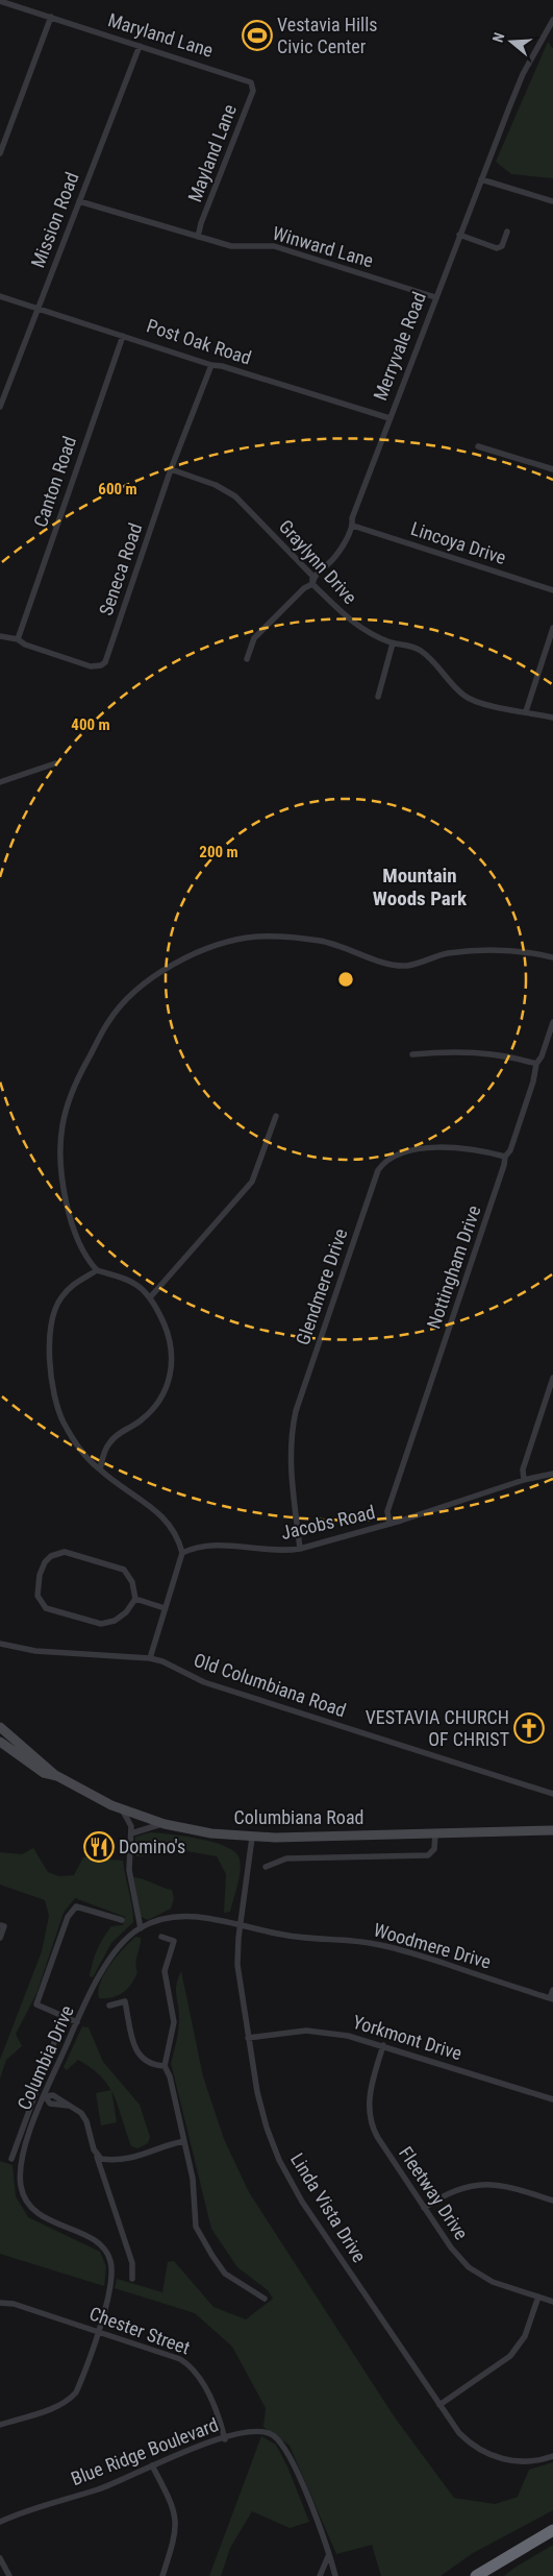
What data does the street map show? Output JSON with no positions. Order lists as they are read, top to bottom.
{
  "streets": {
    "main road": ["Columbiana Road"],
    "street": [
      "Maryland Lane",
      "Mayland Lane",
      "Mission Road",
      "Winward Lane",
      "Post Oak Road",
      "Merryvale Road",
      "Canton Road",
      "Lincoya Drive",
      "Graylynn Drive",
      "Seneca Road",
      "Nottingham Drive",
      "Glendmere Drive",
      "Jacobs Road",
      "Old Columbiana Road",
      "Woodmere Drive",
      "Yorkmont Drive",
      "Columbia Drive",
      "Fleetway Drive",
      "Linda Vista Drive",
      "Chester Street",
      "Blue Ridge Boulevard"
    ]
  },
  "crossings": [
    ["Maryland Lane", "Mayland Lane"],
    ["Maryland Lane", "Mission Road"],
    ["Mayland Lane", "Winward Lane"],
    ["Mission Road", "Winward Lane"],
    ["Mission Road", "Post Oak Road"],
    ["Winward Lane", "Merryvale Road"],
    ["Post Oak Road", "Merryvale Road"],
    ["Post Oak Road", "Canton Road"],
    ["Post Oak Road", "Seneca Road"],
    ["Merryvale Road", "Lincoya Drive"],
    ["Merryvale Road", "Graylynn Drive"],
    ["Canton Road", "Seneca Road"],
    ["Graylynn Drive", "Seneca Road"],
    ["Nottingham Drive", "Glendmere Drive"],
    ["Nottingham Drive", "Jacobs Road"],
    ["Glendmere Drive", "Jacobs Road"],
    ["Columbiana Road", "Linda Vista Drive"],
    ["Woodmere Drive", "Columbia Drive"],
    ["Woodmere Drive", "Linda Vista Drive"],
    ["Yorkmont Drive", "Fleetway Drive"],
    ["Yorkmont Drive", "Linda Vista Drive"],
    ["Columbia Drive", "Chester Street"],
    ["Chester Street", "Blue Ridge Boulevard"]
  ],
  "districts": ["Mountain Woods Park"],
  "places": {
    "sports": ["Vestavia Hills Civic Center"],
    "church": ["VESTAVIA CHURCH OF CHRIST"],
    "restaurant": ["Domino's"]
  },
  "north": "left",
  "rings": ["600 m", "400 m", "200 m"]
}
